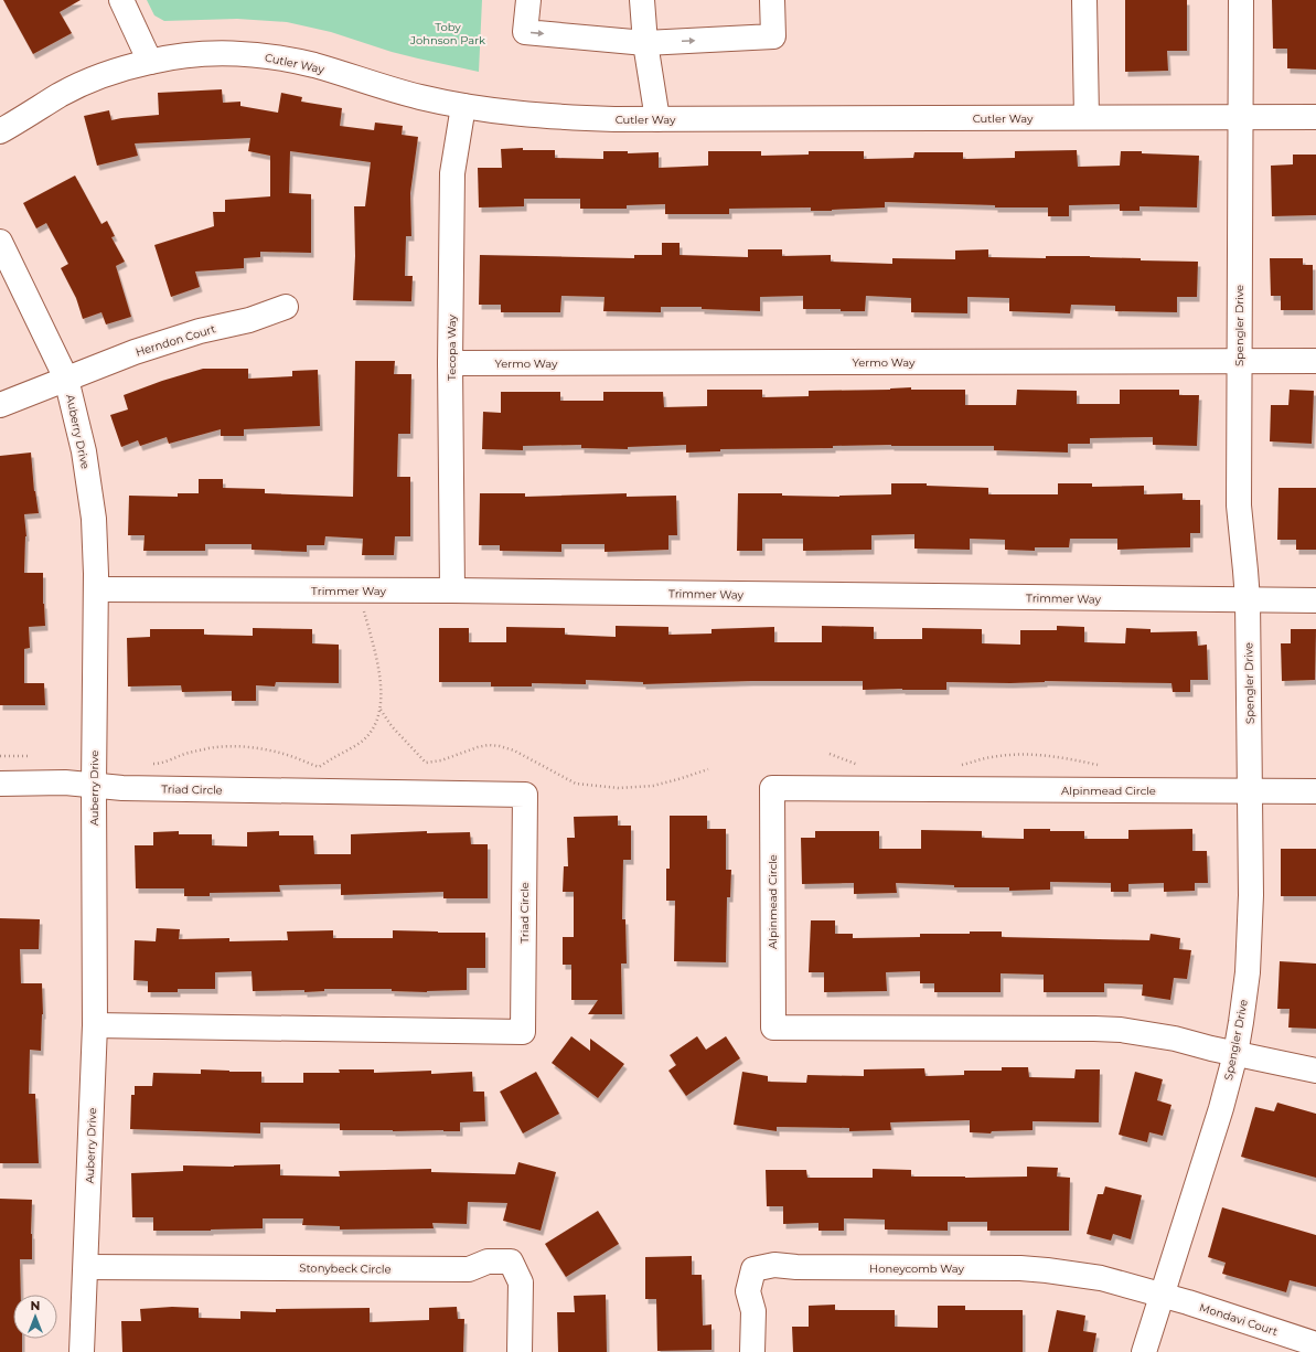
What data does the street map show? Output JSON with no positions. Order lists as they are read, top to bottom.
{
  "streets": {
    "street": [
      "Cutler Way",
      "Spengler Drive",
      "Herndon Court",
      "Tecopa Way",
      "Yermo Way",
      "Auberry Drive",
      "Trimmer Way",
      "Triad Circle",
      "Alpinmead Circle",
      "Stonybeck Circle",
      "Honeycomb Way",
      "Mondavi Court"
    ]
  },
  "crossings": [
    ["Cutler Way", "Spengler Drive"],
    ["Cutler Way", "Tecopa Way"],
    ["Spengler Drive", "Yermo Way"],
    ["Spengler Drive", "Trimmer Way"],
    ["Spengler Drive", "Alpinmead Circle"],
    ["Spengler Drive", "Honeycomb Way"],
    ["Spengler Drive", "Mondavi Court"],
    ["Herndon Court", "Auberry Drive"],
    ["Tecopa Way", "Yermo Way"],
    ["Tecopa Way", "Trimmer Way"],
    ["Auberry Drive", "Trimmer Way"],
    ["Auberry Drive", "Triad Circle"],
    ["Auberry Drive", "Stonybeck Circle"],
    ["Honeycomb Way", "Mondavi Court"]
  ],
  "parks": ["Toby Johnson Park"],
  "north": "top"
}
